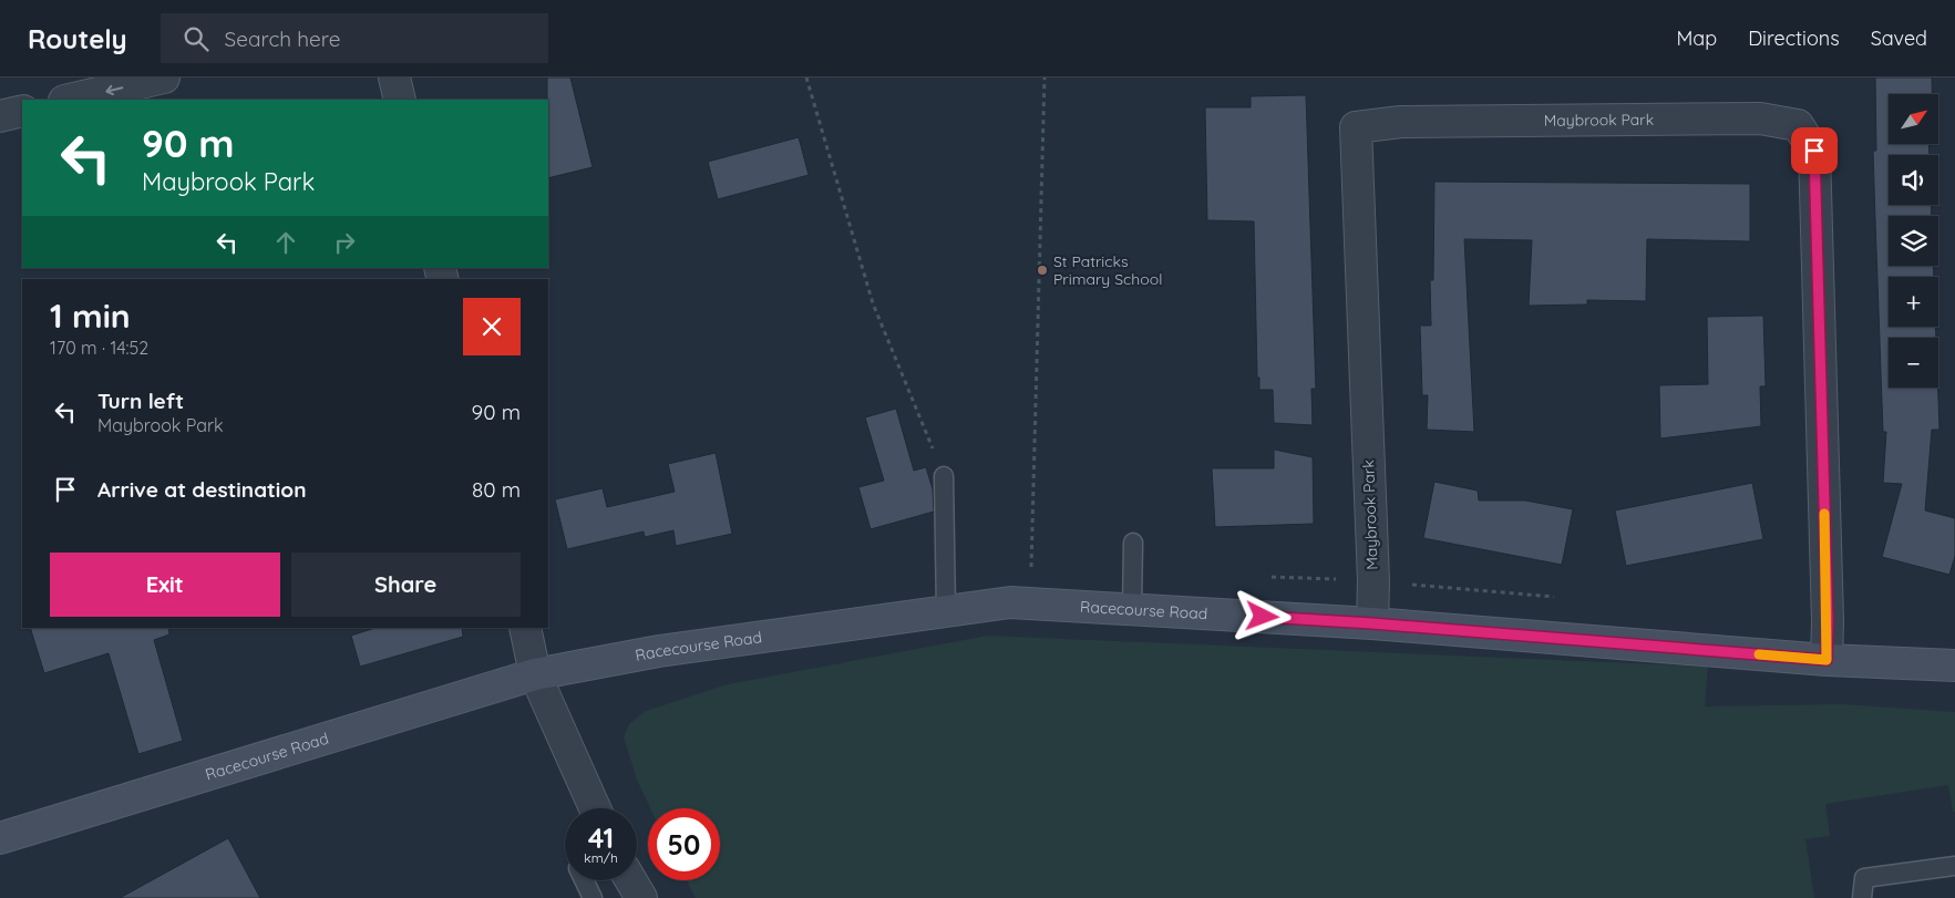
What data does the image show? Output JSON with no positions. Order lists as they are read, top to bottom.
{
  "streets": {
    "main road": ["Racecourse Road"],
    "street": ["Maybrook Park"]
  },
  "crossings": [
    ["Maybrook Park", "Racecourse Road"]
  ],
  "places": ["St Patricks Primary School"],
  "north": "top right",
  "page": {
    "header": "Routely",
    "search": "Search here",
    "nav": ["Map", "Directions", "Saved"],
    "map_buttons": ["+", "−"],
    "turn": ["90 m", "Maybrook Park"],
    "heading": ["1 min", "170 m · 14:52"],
    "list": [
      {
        "name": "Turn left",
        "note": "Maybrook Park",
        "value": "90 m"
      },
      {
        "name": "Arrive at destination",
        "value": "80 m"
      }
    ],
    "buttons": ["Exit", "Share"],
    "speed": "41 km/h",
    "limit": "50"
  }
}
